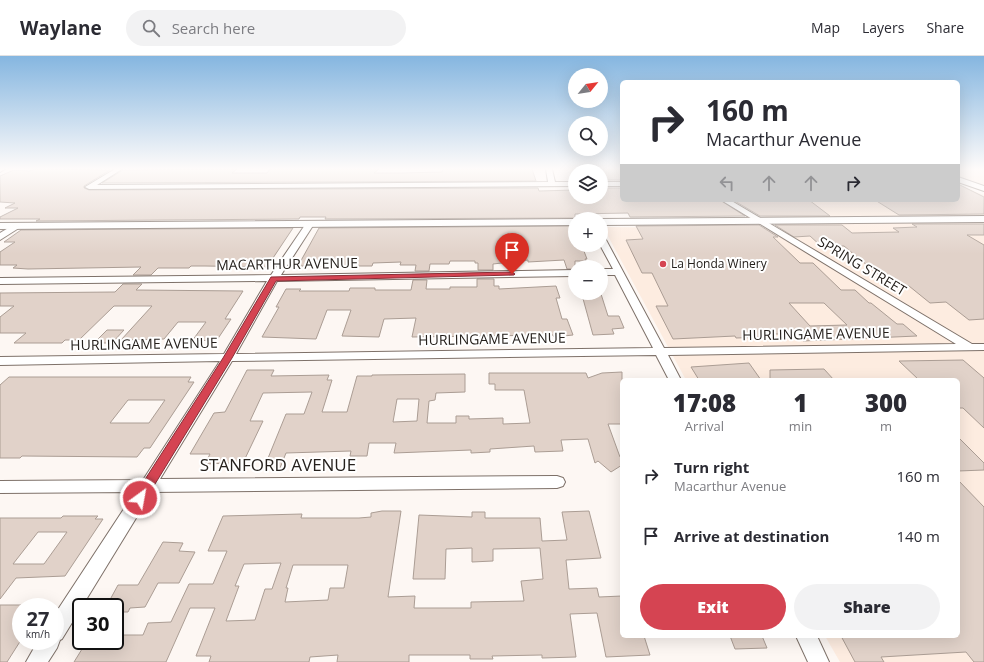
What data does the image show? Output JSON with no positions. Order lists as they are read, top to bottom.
{
  "streets": {
    "street": [
      "MACARTHUR AVENUE",
      "SPRING STREET",
      "HURLINGAME AVENUE",
      "STANFORD AVENUE"
    ]
  },
  "crossings": [
    ["SPRING STREET", "HURLINGAME AVENUE"]
  ],
  "places": ["La Honda Winery"],
  "north": "top right",
  "page": {
    "header": "Waylane",
    "search": "Search here",
    "nav": ["Map", "Layers", "Share"],
    "map_buttons": ["+", "−"],
    "turn": ["160 m", "Macarthur Avenue"],
    "eta": [
      "17:08",
      "Arrival",
      "1",
      "min",
      "300",
      "m"
    ],
    "list": [
      {
        "name": "Turn right",
        "note": "Macarthur Avenue",
        "value": "160 m"
      },
      {
        "name": "Arrive at destination",
        "value": "140 m"
      }
    ],
    "buttons": ["Exit", "Share"],
    "speed": "27 km/h",
    "limit": "30"
  }
}
